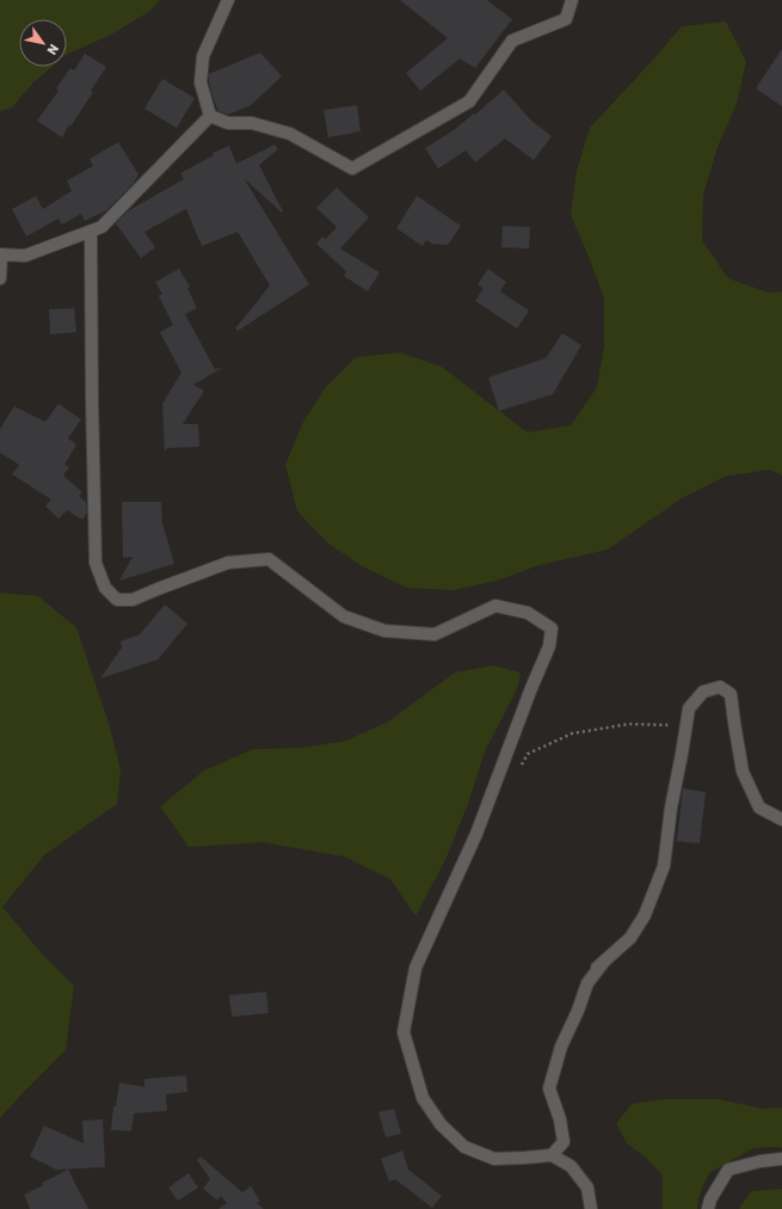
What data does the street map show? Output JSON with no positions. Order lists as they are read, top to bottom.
{
  "north": "bottom right"
}
